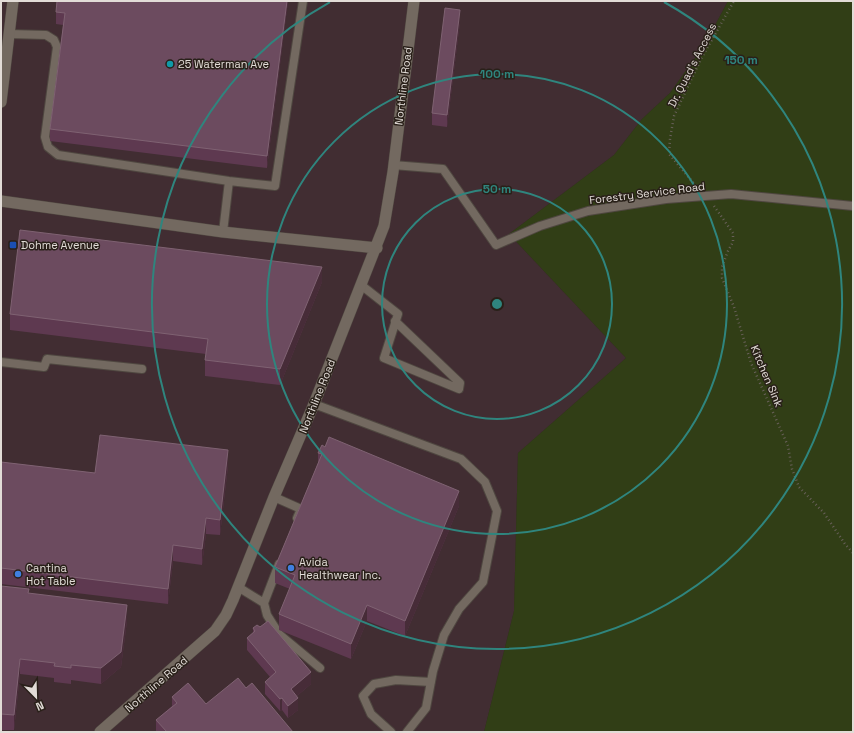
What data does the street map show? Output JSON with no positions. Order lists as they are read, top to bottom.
{
  "streets": {
    "street": ["Northline Road"],
    "lane": ["Forestry Service Road"],
    "path": ["Dr. Quad's Access", "Kitchen Sink"]
  },
  "crossings": [
    ["Dr. Quad's Access", "Forestry Service Road"],
    ["Dr. Quad's Access", "Kitchen Sink"],
    ["Northline Road", "Forestry Service Road"],
    ["Forestry Service Road", "Kitchen Sink"]
  ],
  "places": {
    "other": ["25 Waterman Ave", "Avida Healthwear Inc.", "Cantina Hot Table"],
    "transit": ["Dohme Avenue"]
  },
  "north": "bottom right",
  "rings": ["150 m", "100 m", "50 m"]
}
